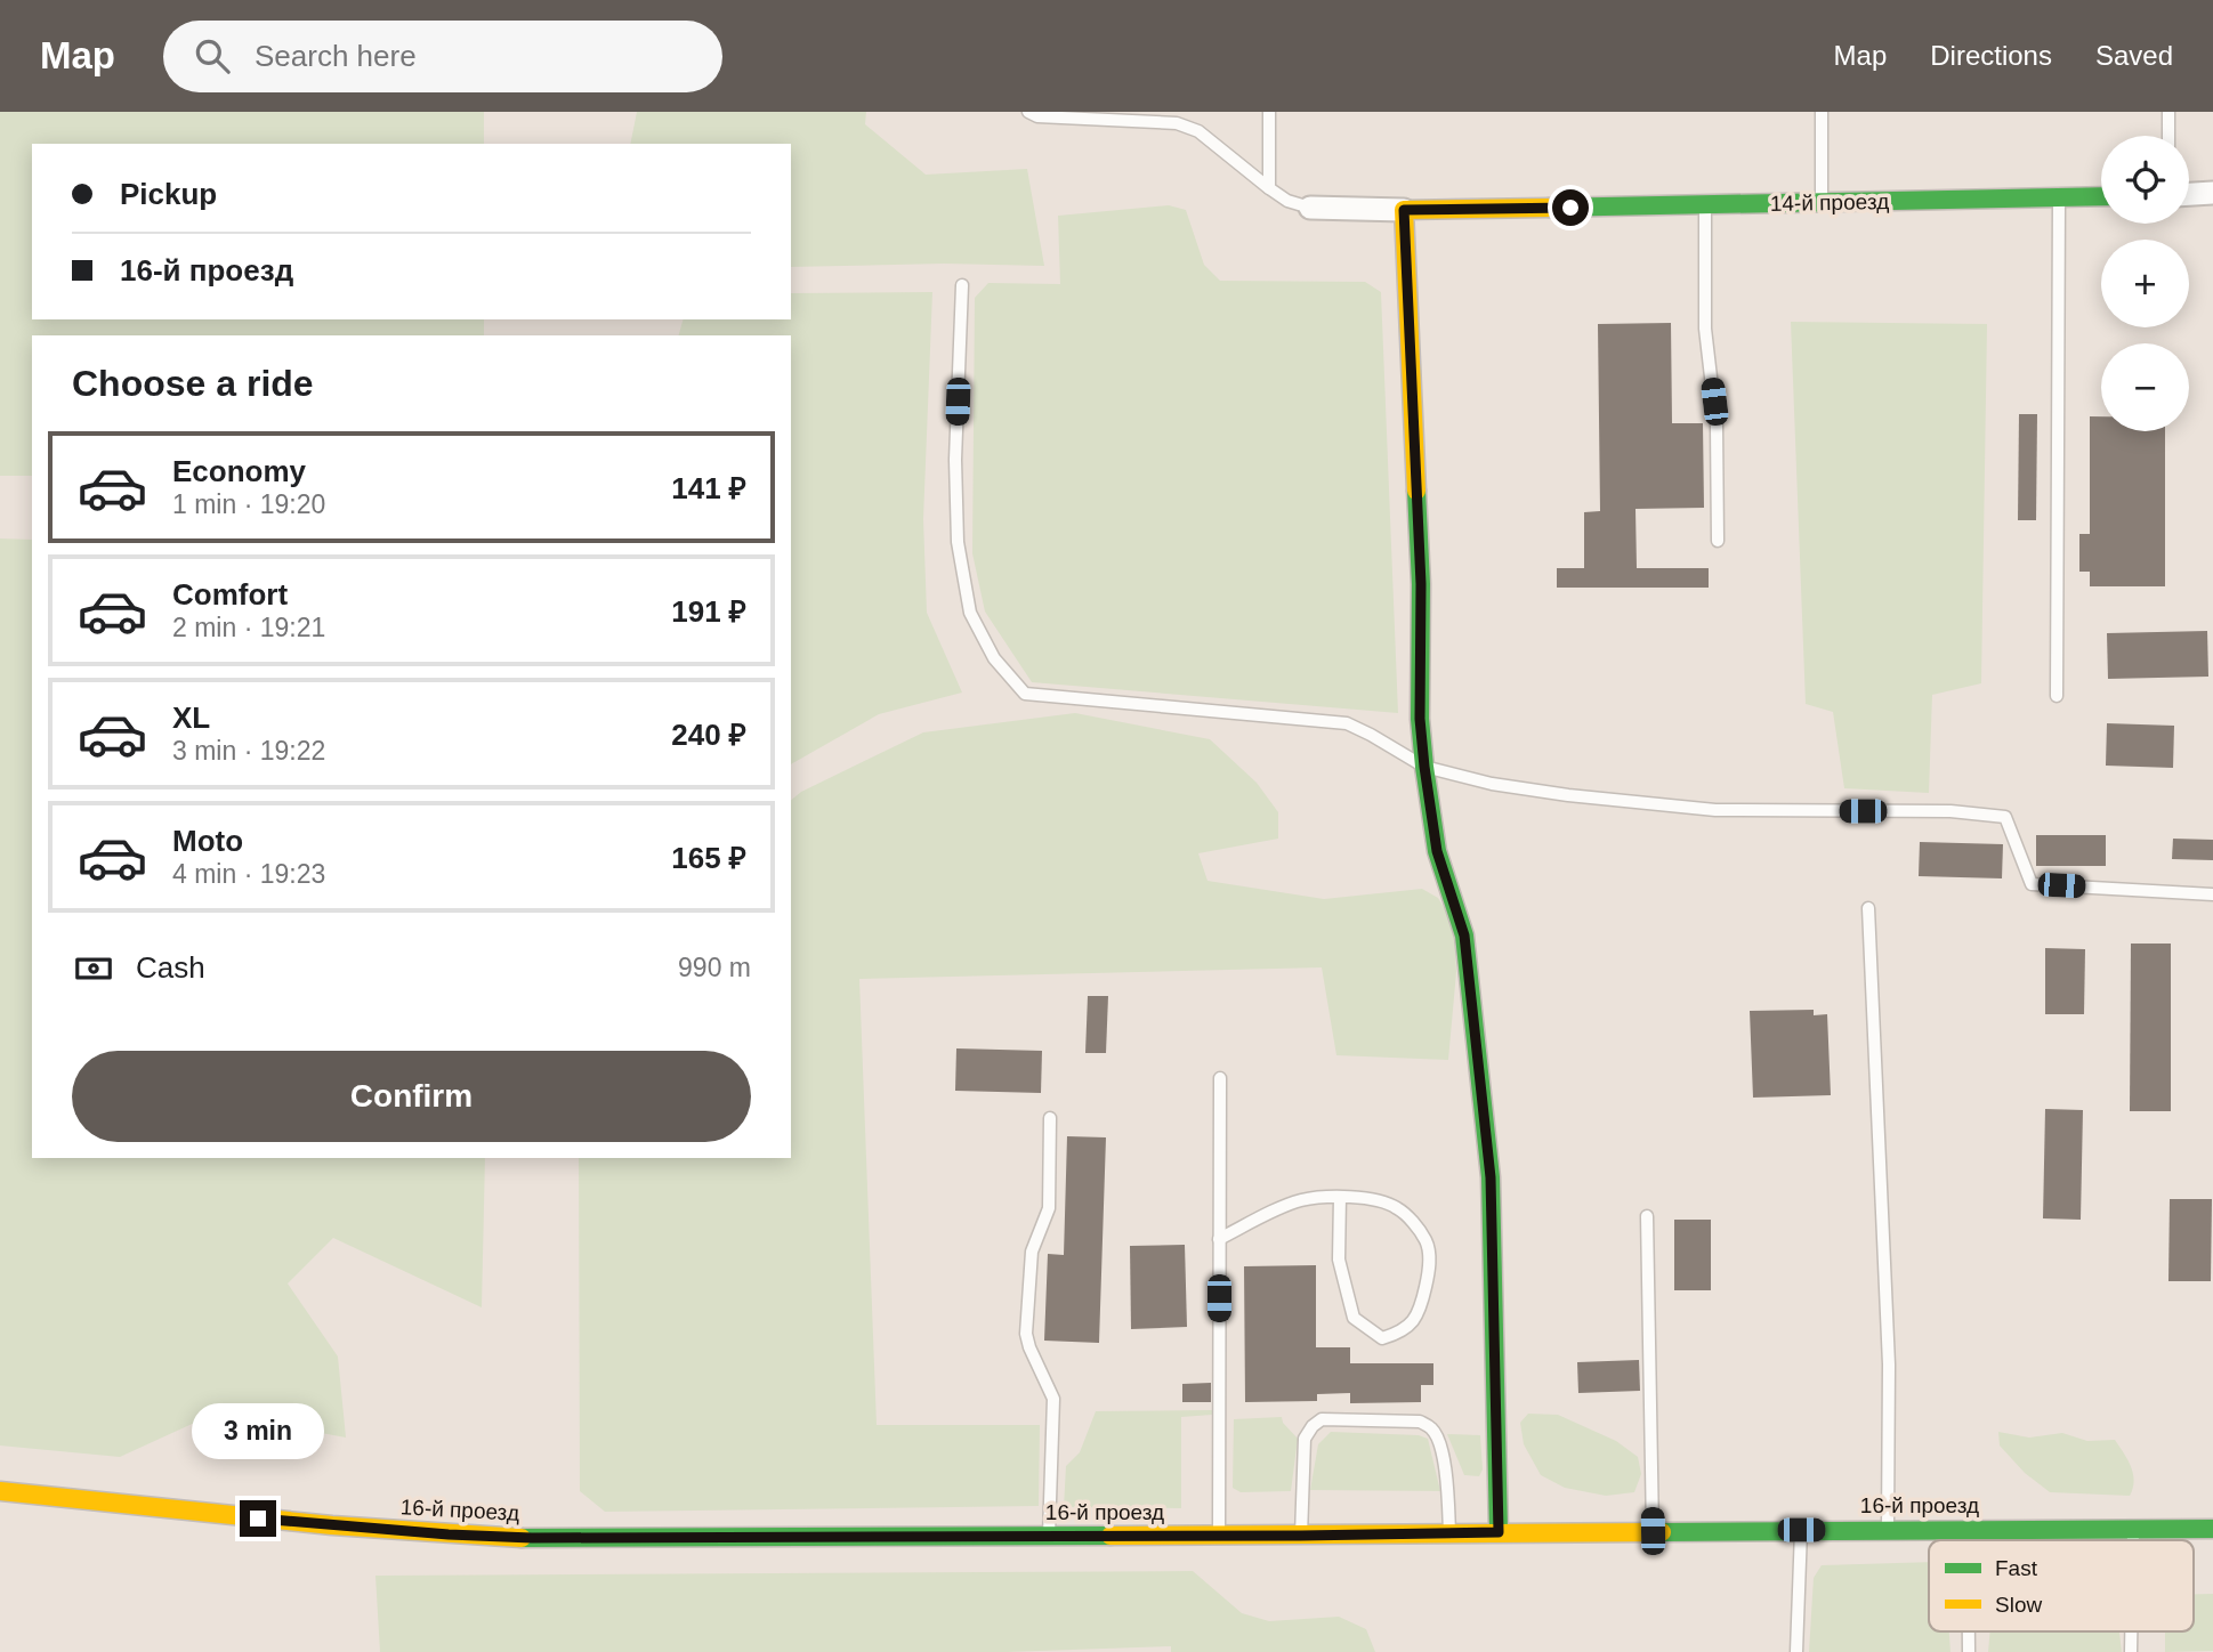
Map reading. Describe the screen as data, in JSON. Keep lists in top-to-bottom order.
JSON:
{
  "streets": {
    "street": ["14-й проезд", "16-й проезд"]
  },
  "legend": ["Fast", "Slow"],
  "page": {
    "header": "Map",
    "search": "Search here",
    "nav": ["Map", "Directions", "Saved"],
    "map_buttons": ["+", "−"],
    "banner": ["Pickup", "16-й проезд"],
    "heading": "Choose a ride",
    "list": [
      {
        "name": "Economy",
        "note": "1 min · 19:20",
        "value": "141 ₽"
      },
      {
        "name": "Comfort",
        "note": "2 min · 19:21",
        "value": "191 ₽"
      },
      {
        "name": "XL",
        "note": "3 min · 19:22",
        "value": "240 ₽"
      },
      {
        "name": "Moto",
        "note": "4 min · 19:23",
        "value": "165 ₽"
      }
    ],
    "pay": ["Cash", "990 m"],
    "buttons": "Confirm",
    "bubble": "3 min"
  }
}
